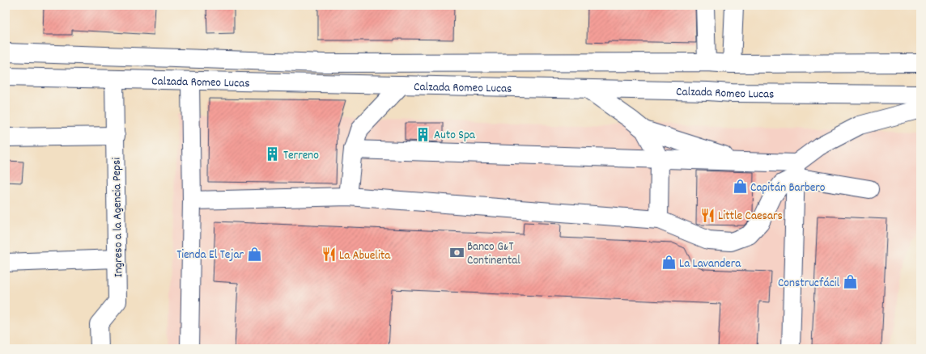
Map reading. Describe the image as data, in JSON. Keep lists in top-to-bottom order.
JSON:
{
  "streets": {
    "street": ["Calzada Romeo Lucas", "Ingreso a la Agencia Pepsi"]
  },
  "crossings": [
    ["Calzada Romeo Lucas", "Ingreso a la Agencia Pepsi"]
  ],
  "places": {
    "building": ["Auto Spa", "Terreno"],
    "shop": [
      "Capitán Barbero",
      "Tienda El Tejar",
      "La Lavandera",
      "Construcfácil"
    ],
    "restaurant": ["Little Caesars", "La Abuelita"],
    "bank": ["Banco G&T Continental"]
  }
}
